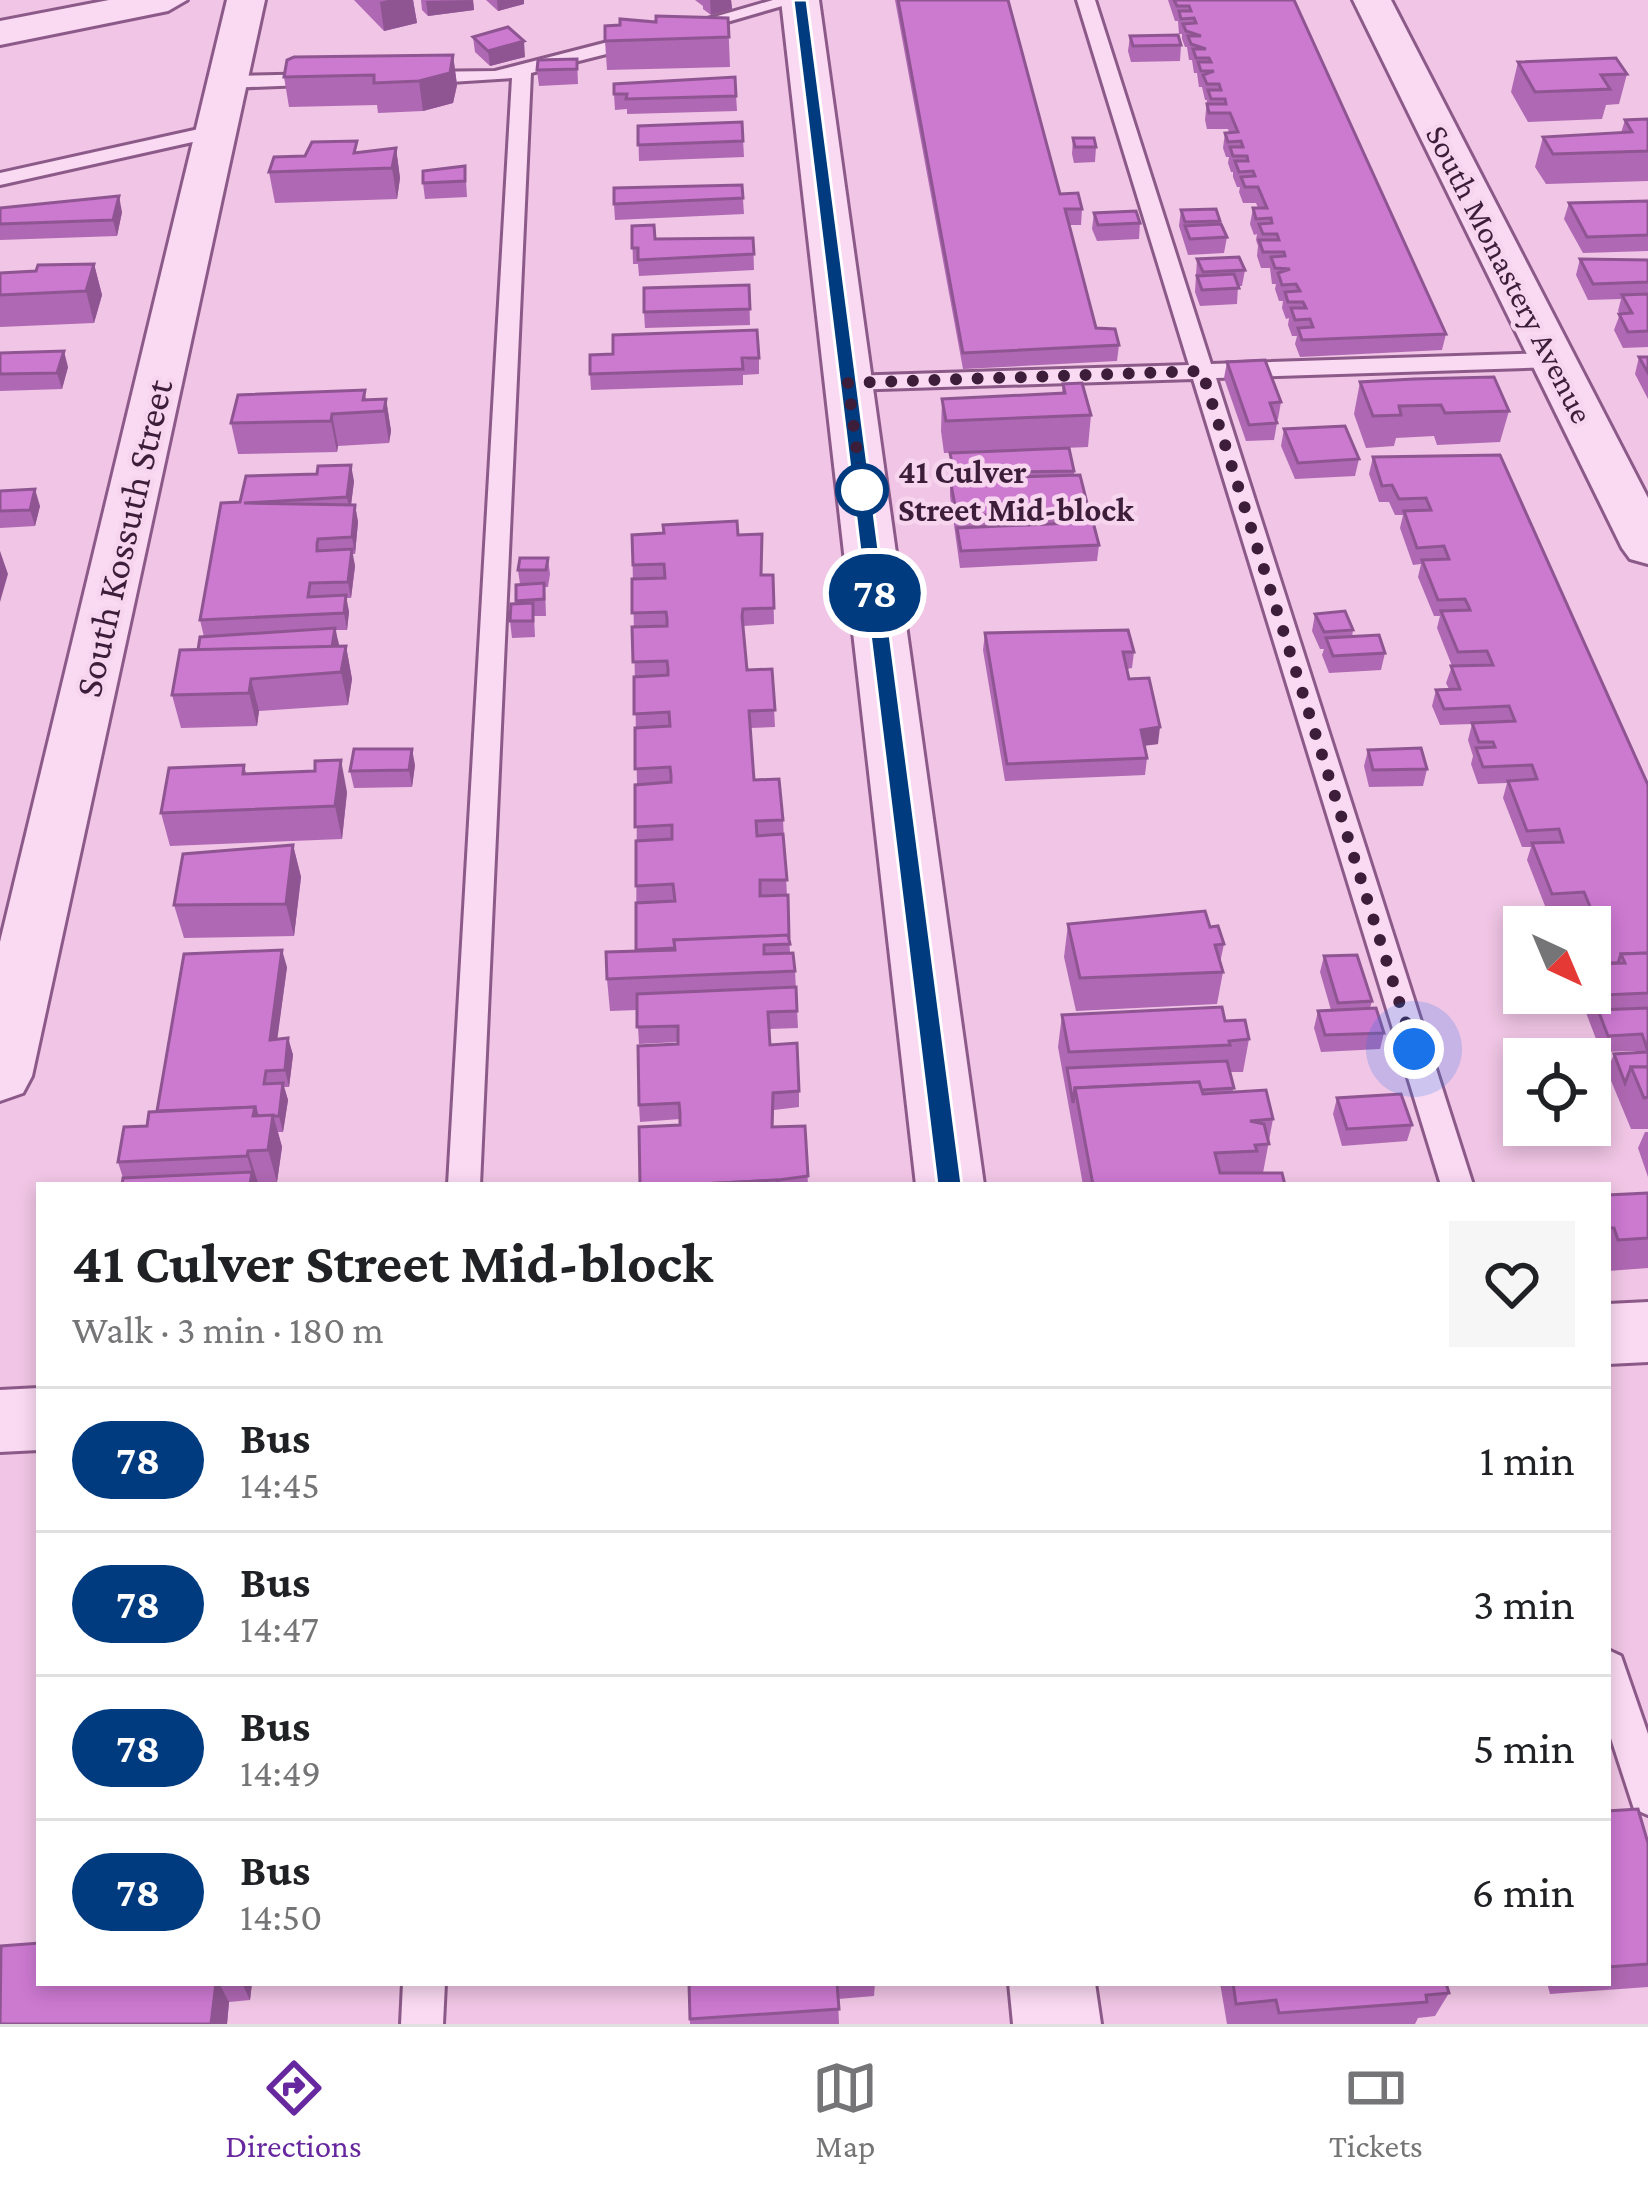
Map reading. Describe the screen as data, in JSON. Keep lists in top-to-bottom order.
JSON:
{
  "streets": {
    "street": ["South Monastery Avenue", "South Kossuth Street"]
  },
  "places": ["41 Culver Street Mid-block"],
  "lines": ["bus line 78"],
  "north": "bottom right",
  "page": {
    "on_map": "78",
    "heading": ["41 Culver Street Mid-block", "Walk · 3 min · 180 m"],
    "list": [
      {
        "mark": "78",
        "name": "Bus",
        "note": "14:45",
        "value": "1 min"
      },
      {
        "mark": "78",
        "name": "Bus",
        "note": "14:47",
        "value": "3 min"
      },
      {
        "mark": "78",
        "name": "Bus",
        "note": "14:49",
        "value": "5 min"
      },
      {
        "mark": "78",
        "name": "Bus",
        "note": "14:50",
        "value": "6 min"
      }
    ],
    "tabs": ["Directions", "Map", "Tickets"]
  }
}
